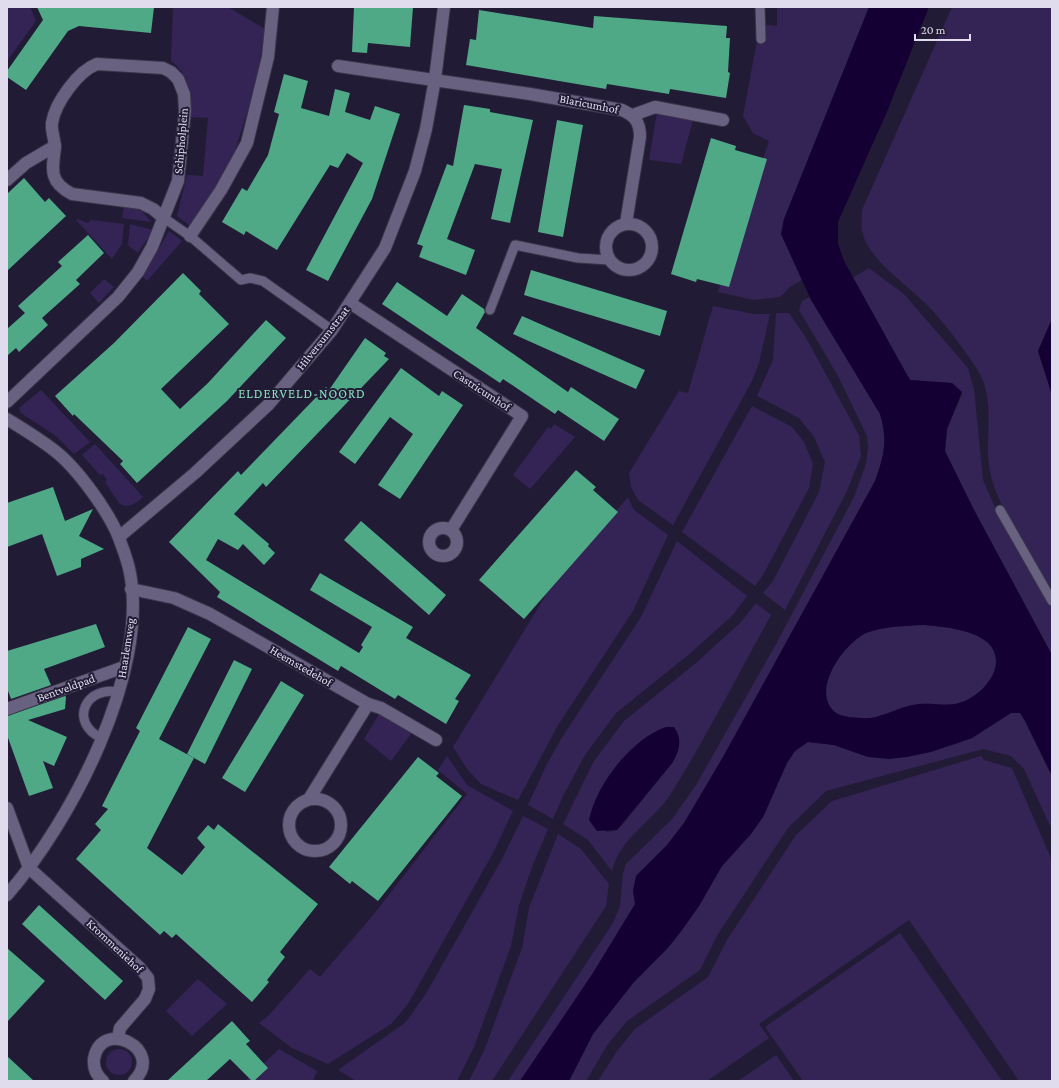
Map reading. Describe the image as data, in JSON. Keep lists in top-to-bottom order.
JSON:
{
  "streets": {
    "street": [
      "Blaricumhof",
      "Schipholplein",
      "Hilversumstraat",
      "Castricumhof",
      "Haarlemweg",
      "Heemstedehof",
      "Bentveldpad",
      "Krommeniehof"
    ]
  },
  "crossings": [
    ["Blaricumhof", "Hilversumstraat"],
    ["Hilversumstraat", "Castricumhof"],
    ["Hilversumstraat", "Haarlemweg"],
    ["Haarlemweg", "Heemstedehof"],
    ["Haarlemweg", "Bentveldpad"],
    ["Haarlemweg", "Krommeniehof"]
  ],
  "districts": ["ELDERVELD-NOORD"],
  "scale_bar": "20 m"
}
